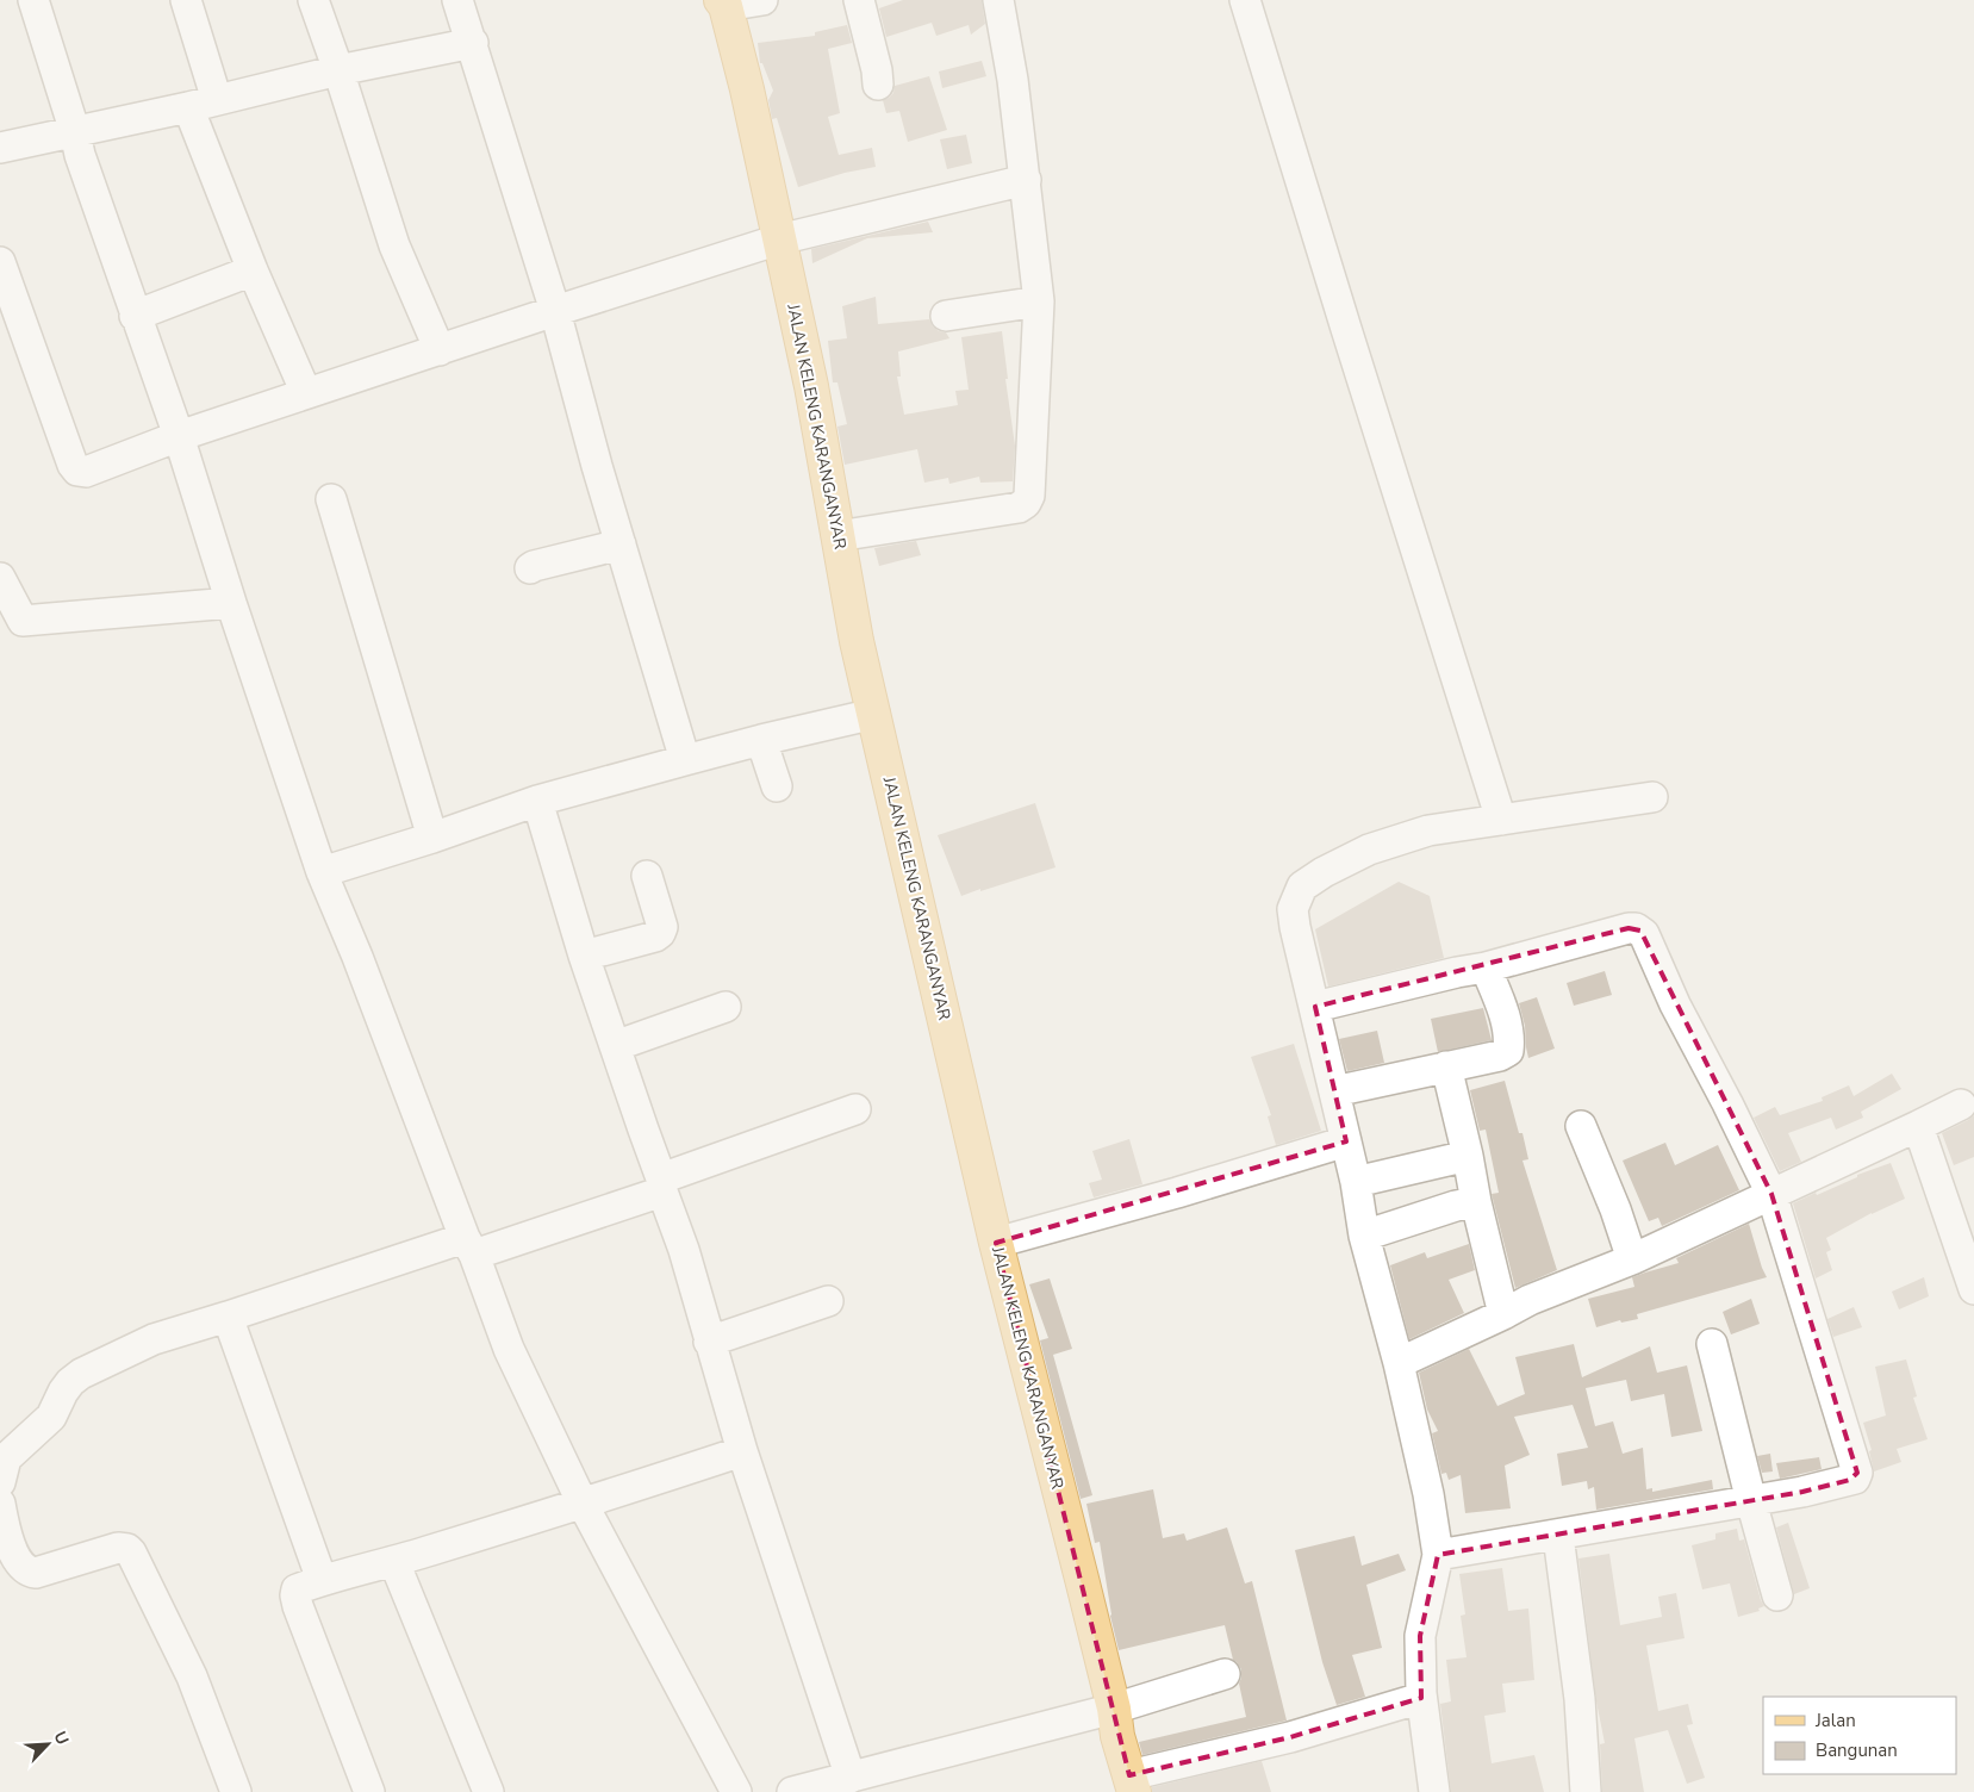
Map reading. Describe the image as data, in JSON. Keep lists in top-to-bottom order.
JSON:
{
  "streets": {
    "main road": ["JALAN KELENG KARANGANYAR"]
  },
  "legend": ["Jalan", "Bangunan"],
  "north": "top right"
}
